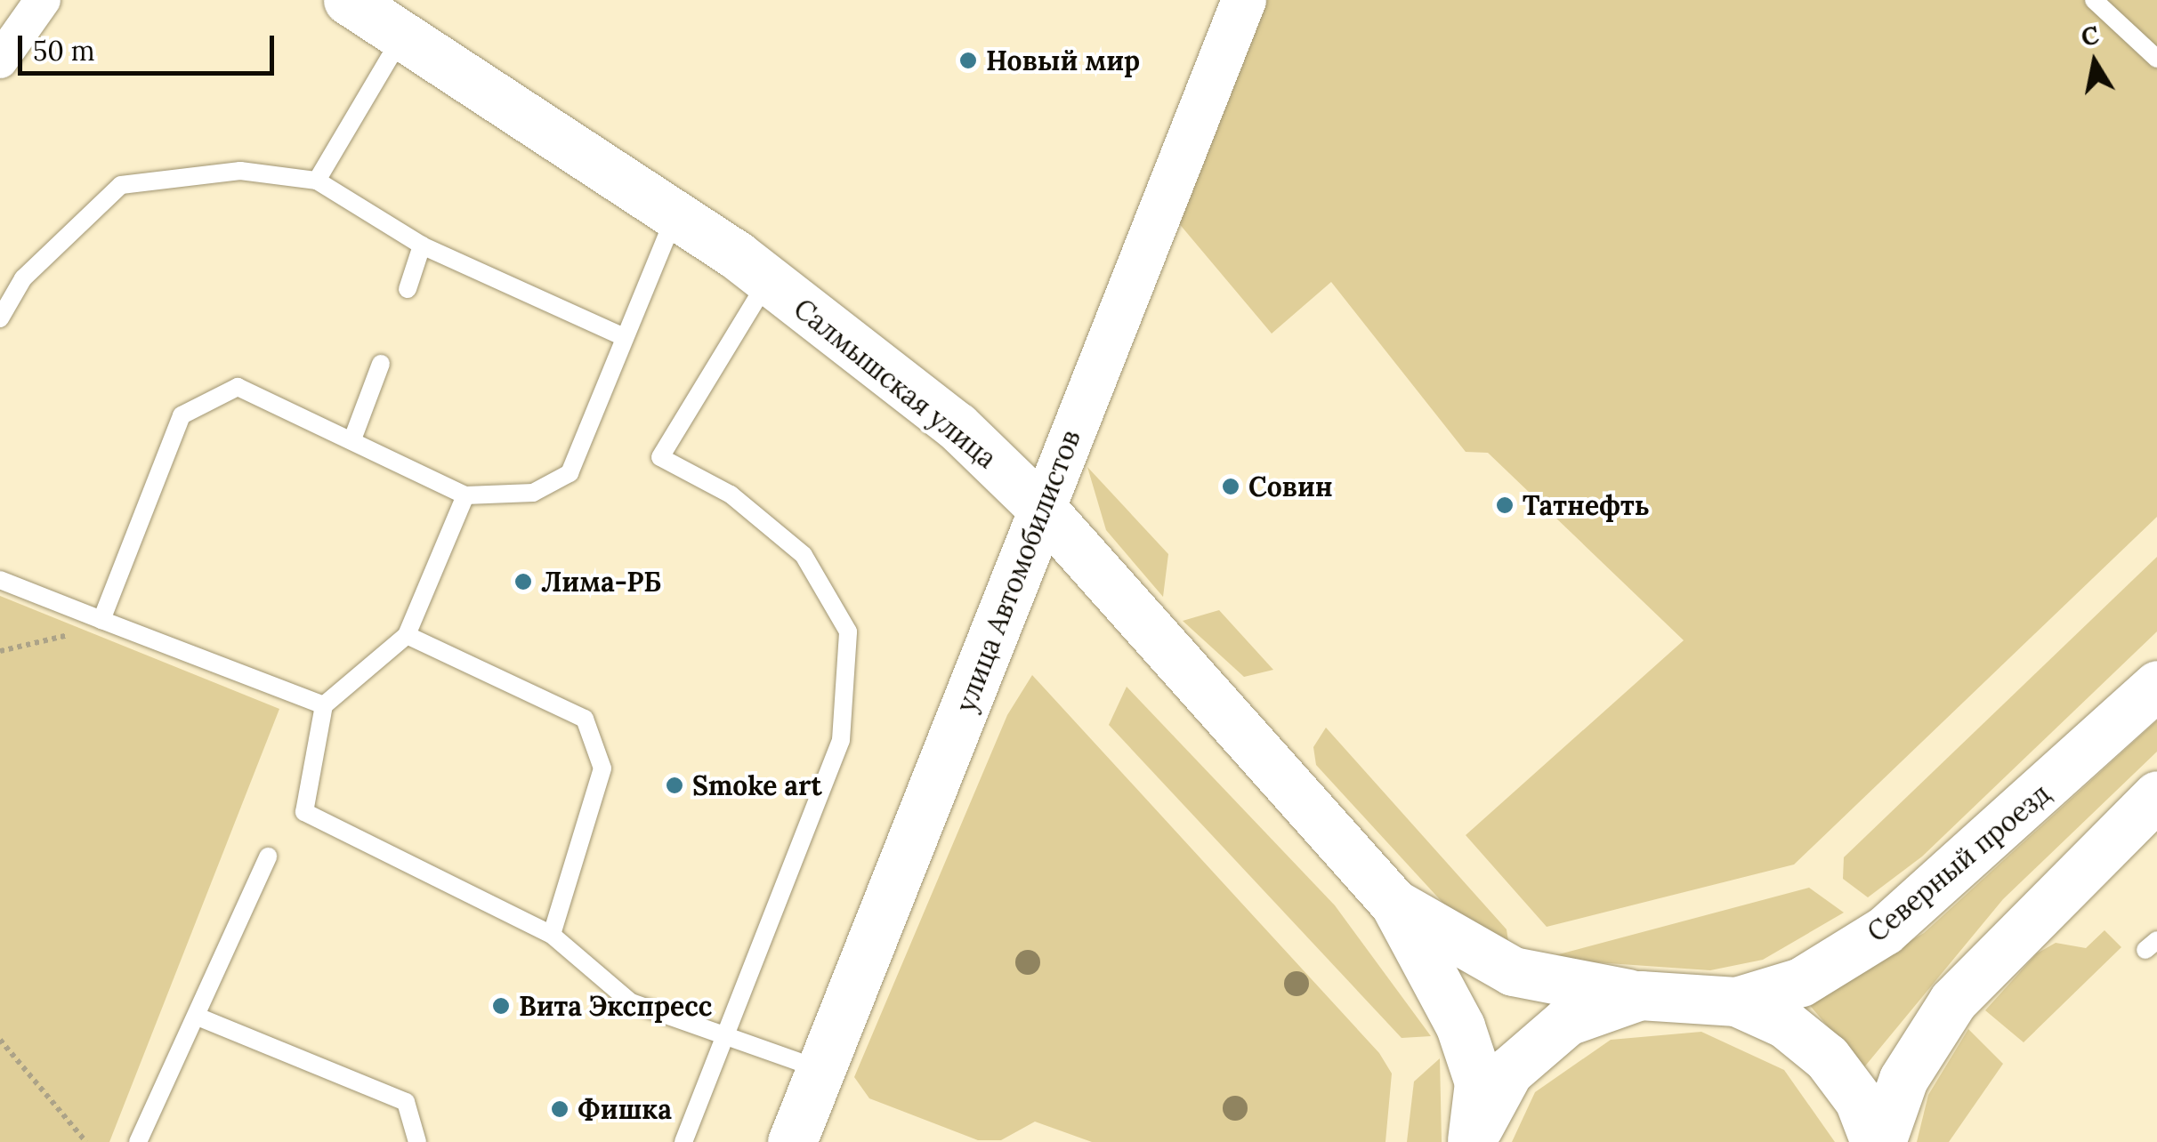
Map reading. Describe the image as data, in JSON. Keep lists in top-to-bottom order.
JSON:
{
  "streets": {
    "main road": ["Салмышская улица", "улица Автомобилистов", "Северный проезд"]
  },
  "crossings": [
    ["Салмышская улица", "улица Автомобилистов"]
  ],
  "places": [
    "Новый мир",
    "Совин",
    "Татнефть",
    "Лима-РБ",
    "Smoke art",
    "Вита Экспресс",
    "Фишка"
  ],
  "scale_bar": "50 m",
  "north": "top"
}
